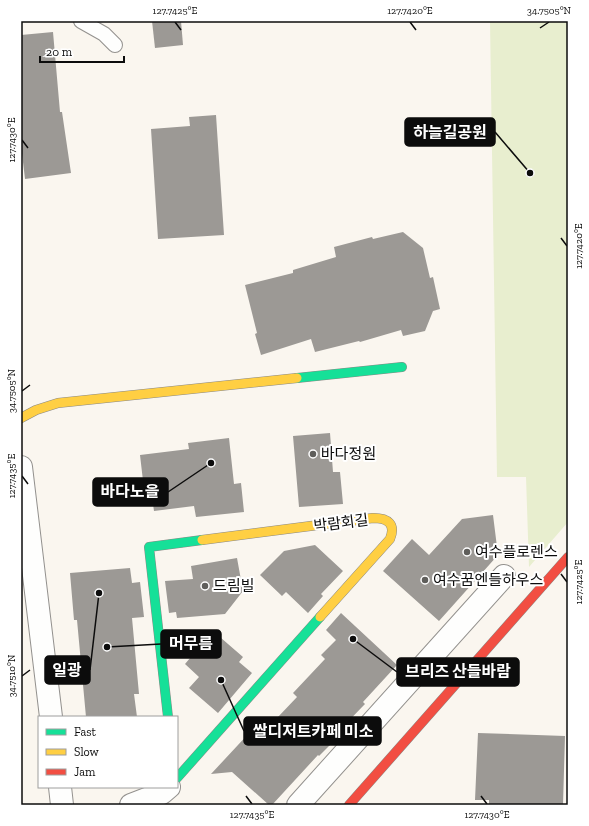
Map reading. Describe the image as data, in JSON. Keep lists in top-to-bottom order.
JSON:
{
  "streets": {
    "street": ["박람회길"]
  },
  "places": [
    "하늘길공원",
    "바다정원",
    "바다노을",
    "여수플로렌스",
    "여수꿈엔들하우스",
    "드림빌",
    "일광",
    "브리즈 산들바람",
    "머무름",
    "쌀디저트카페 미소"
  ],
  "legend": ["Fast", "Slow", "Jam"],
  "scale_bar": "20 m",
  "coordinates": [
    "127.7425°E",
    "127.7420°E",
    "34.7505°N",
    "127.7430°E",
    "127.7435°E",
    "34.7510°N"
  ]
}
